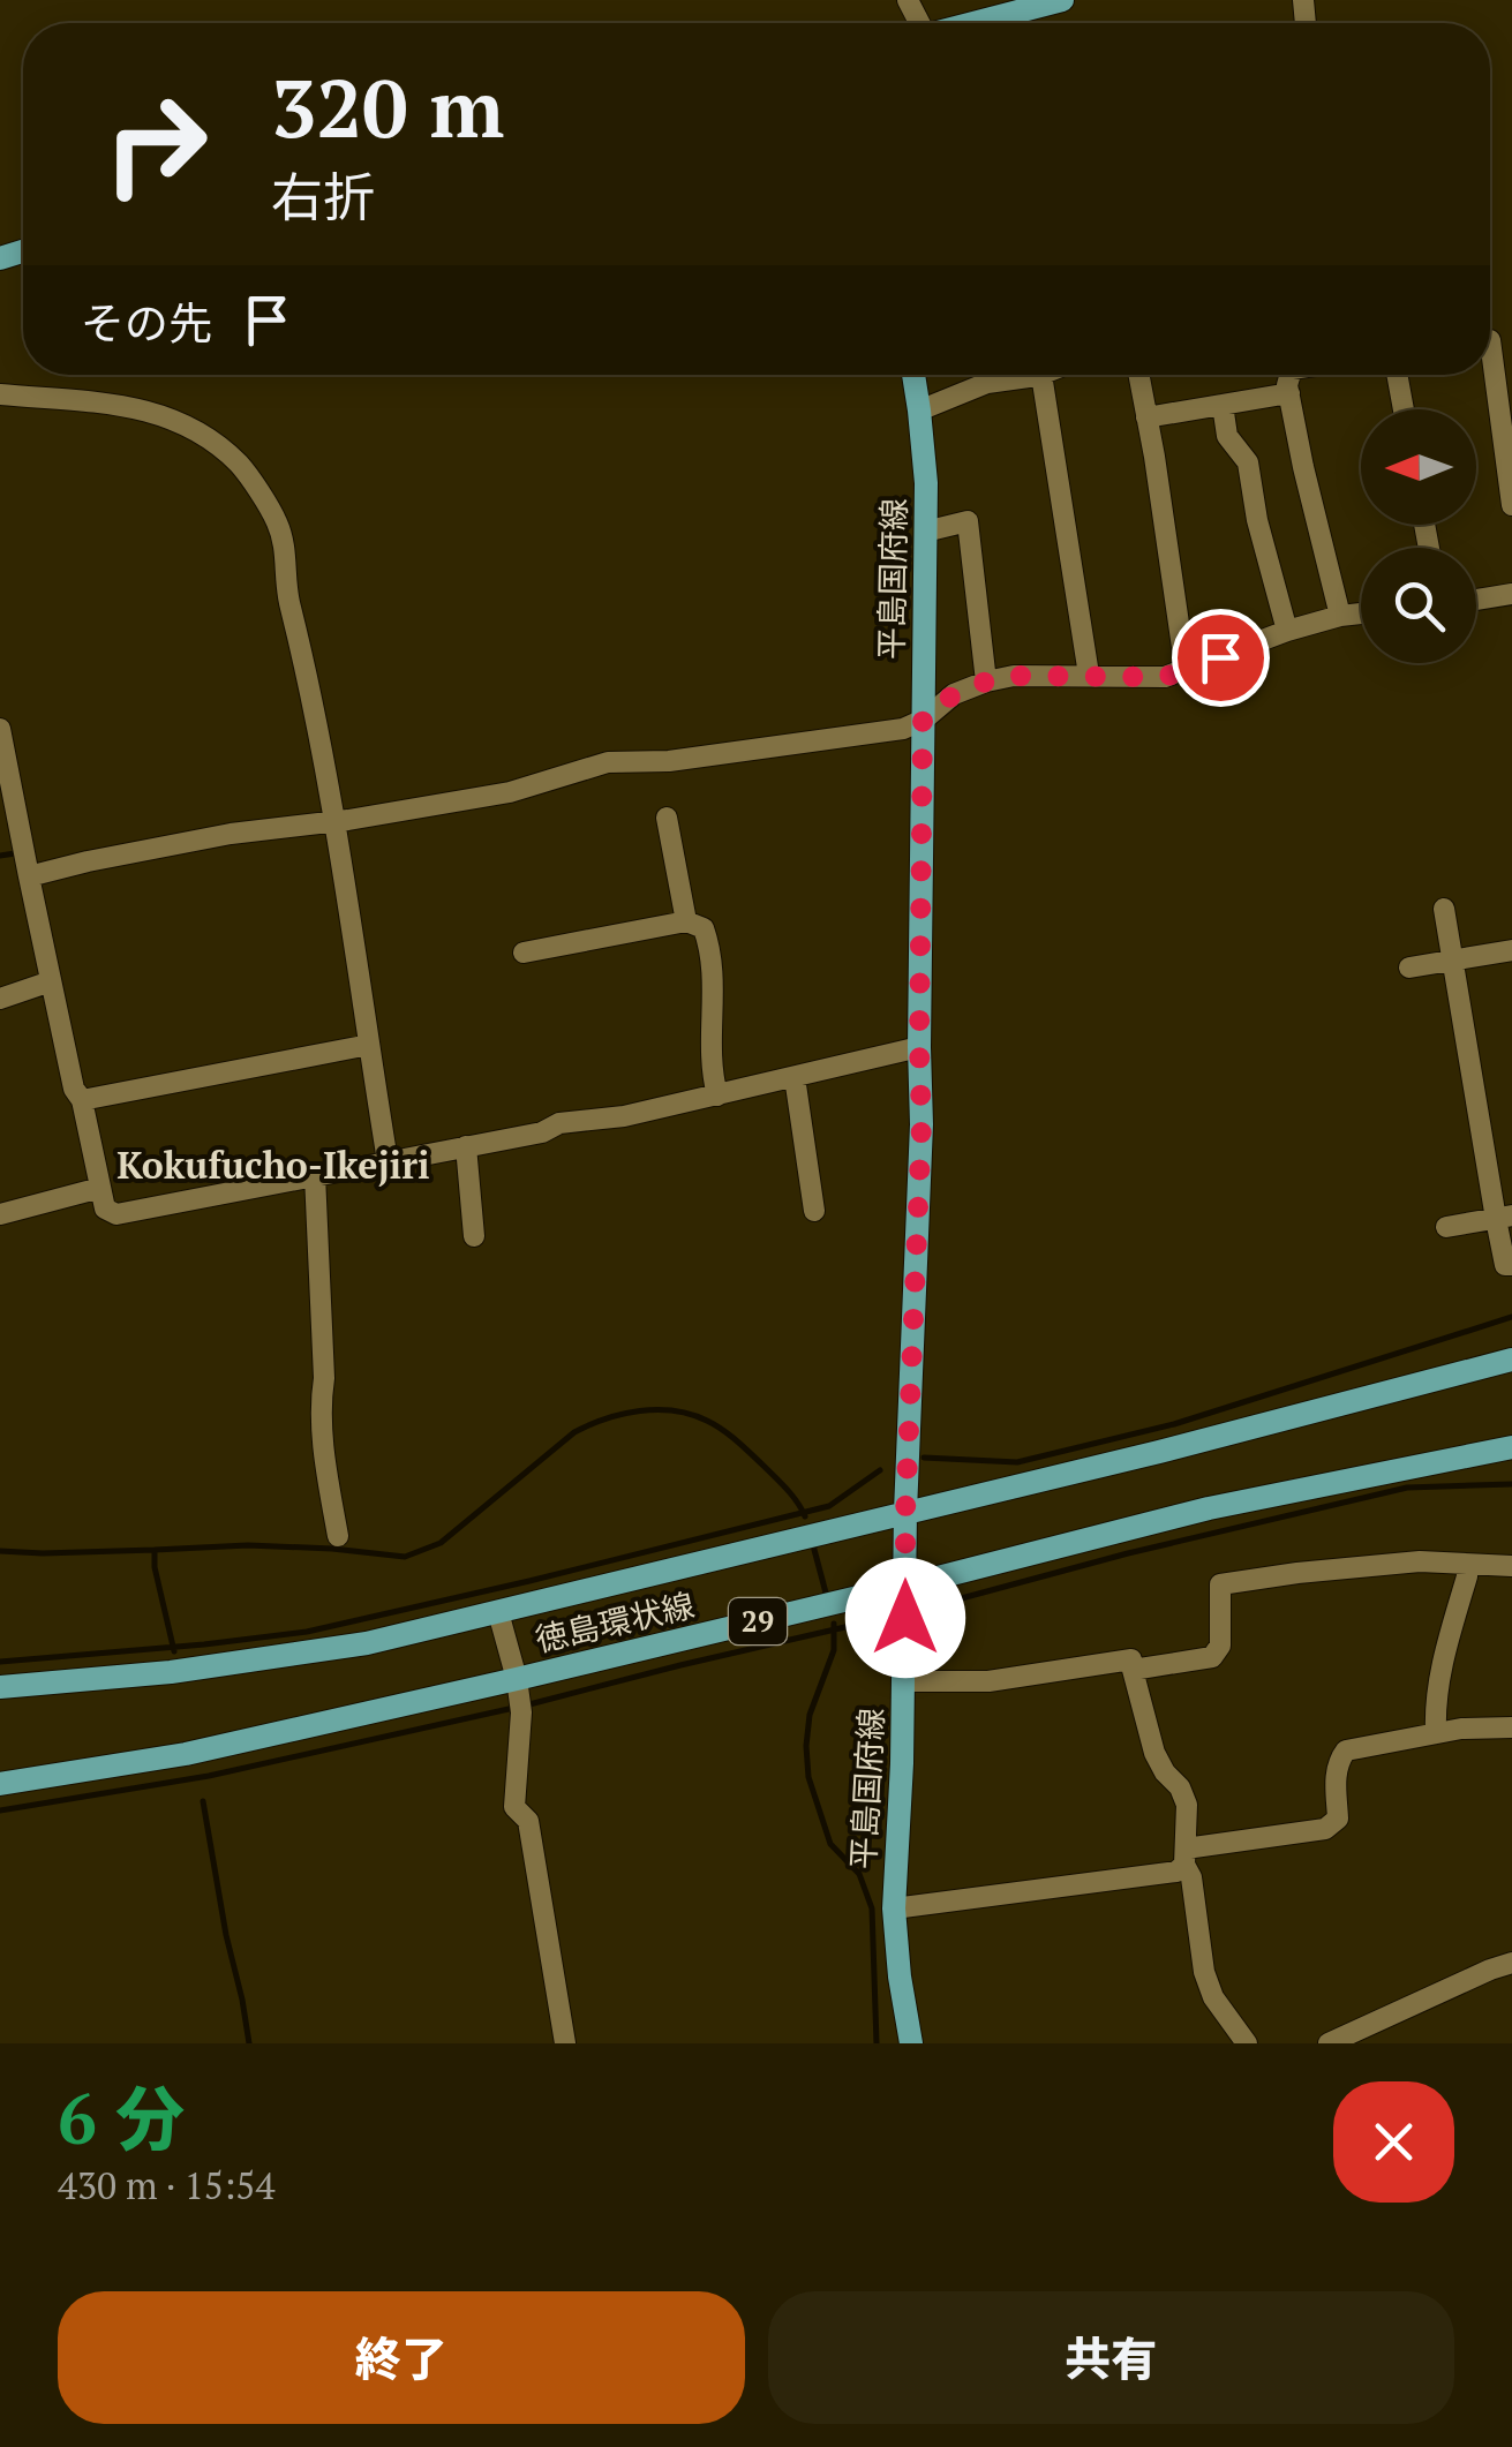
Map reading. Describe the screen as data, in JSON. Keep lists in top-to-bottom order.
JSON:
{
  "streets": {
    "main road": ["平島国府線", "29", "徳島環状線"]
  },
  "crossings": [
    ["平島国府線", "徳島環状線"]
  ],
  "districts": ["Kokufucho-Ikejiri"],
  "north": "left",
  "page": {
    "turn": ["320 m", "右折"],
    "then": "その先",
    "heading": ["6 分", "430 m · 15:54"],
    "buttons": ["終了", "共有"]
  }
}
